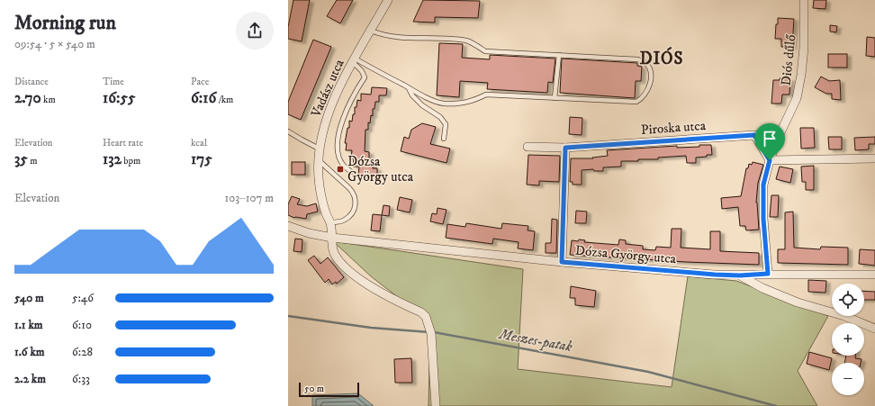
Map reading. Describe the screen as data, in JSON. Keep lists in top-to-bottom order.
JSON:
{
  "streets": {
    "street": [
      "Diós dűlő",
      "Vadász utca",
      "Piroska utca",
      "Dózsa György utca"
    ]
  },
  "crossings": [
    ["Diós dűlő", "Piroska utca"],
    ["Vadász utca", "Dózsa György utca"]
  ],
  "districts": ["DIÓS"],
  "water": ["Meszes-patak"],
  "places": {
    "transit": ["Dózsa György utca"]
  },
  "scale_bar": "50 m",
  "page": {
    "heading": ["Morning run", "09:54 · 5 × 540 m"],
    "stats": [
      ["Distance", "2.70 km"],
      ["Time", "16:55"],
      ["Pace", "6:16 /km"],
      ["Elevation", "35 m"],
      ["Heart rate", "132 bpm"],
      ["kcal", "175"]
    ],
    "chart": ["Elevation", "103–107 m"],
    "map_buttons": ["+", "−"],
    "list": [
      {
        "name": "540 m",
        "note": "5:46"
      },
      {
        "name": "1.1 km",
        "note": "6:10"
      },
      {
        "name": "1.6 km",
        "note": "6:28"
      },
      {
        "name": "2.2 km",
        "note": "6:33"
      }
    ],
    "scale": "50 m"
  }
}
